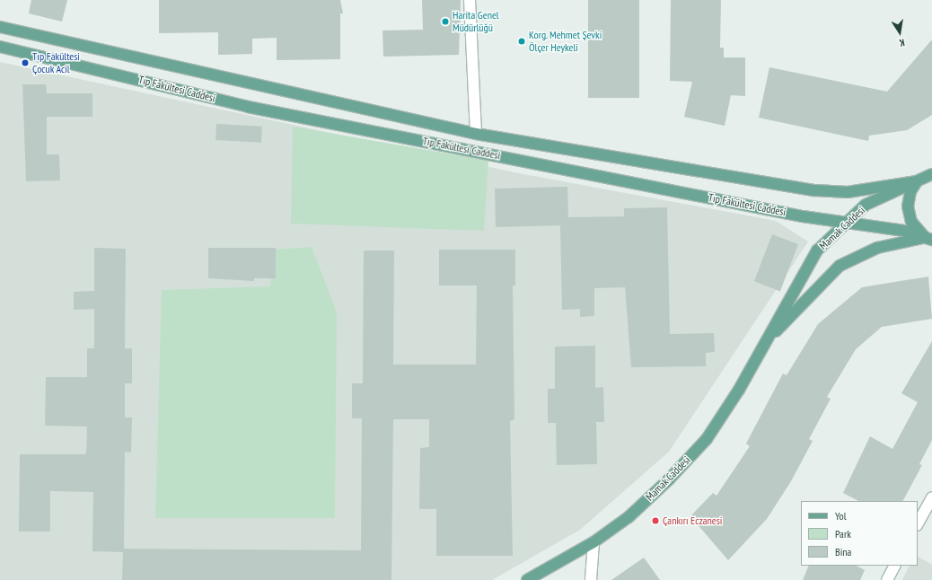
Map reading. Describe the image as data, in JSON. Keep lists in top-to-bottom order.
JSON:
{
  "streets": {
    "main road": ["Tıp Fakültesi Caddesi", "Mamak Caddesi"]
  },
  "crossings": [
    ["Tıp Fakültesi Caddesi", "Mamak Caddesi"]
  ],
  "places": [
    "Harita Genel Müdürlüğü",
    "Korg. Mehmet Şevki Ölçer Heykeli",
    "Tıp Fakültesi Çocuk Acil",
    "Çankırı Eczanesi"
  ],
  "legend": ["Yol", "Park", "Bina"],
  "north": "bottom"
}
